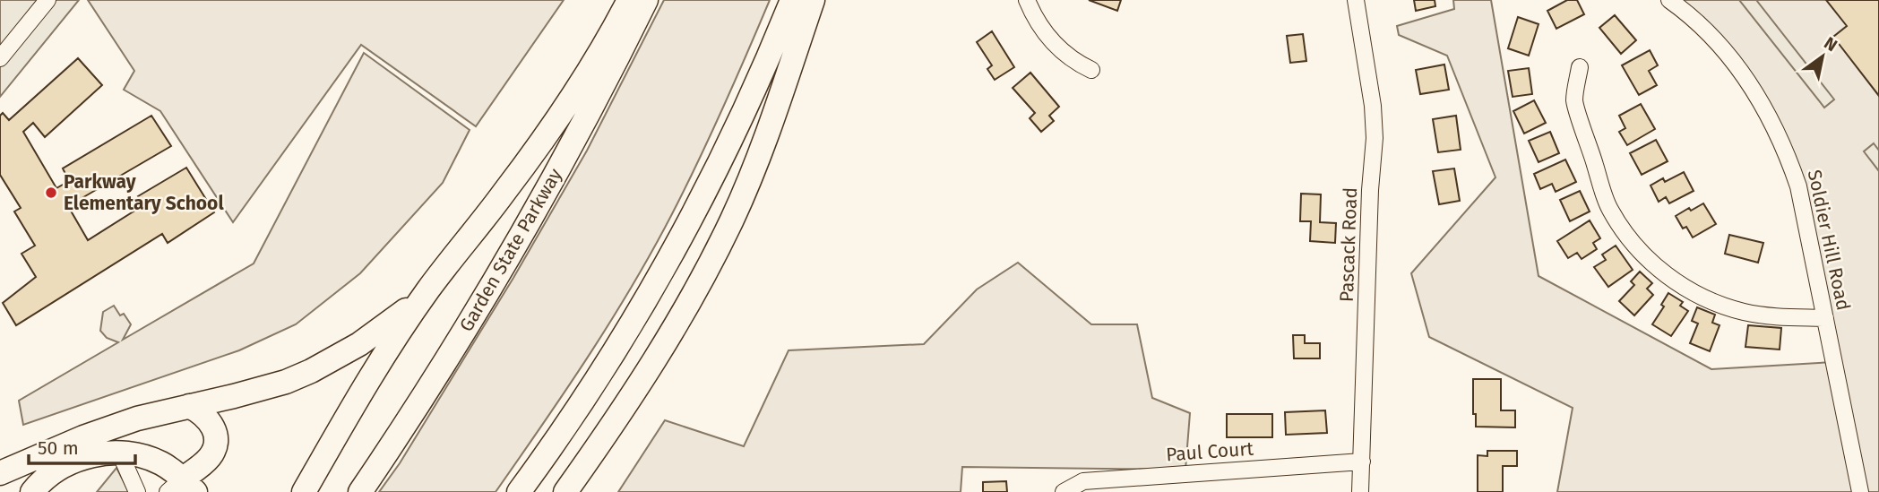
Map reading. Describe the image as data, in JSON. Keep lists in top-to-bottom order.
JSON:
{
  "streets": {
    "highway": ["Garden State Parkway"],
    "street": ["Soldier Hill Road", "Pascack Road", "Paul Court"]
  },
  "crossings": [
    ["Pascack Road", "Paul Court"]
  ],
  "places": ["Parkway Elementary School"],
  "scale_bar": "50 m",
  "north": "top right"
}
